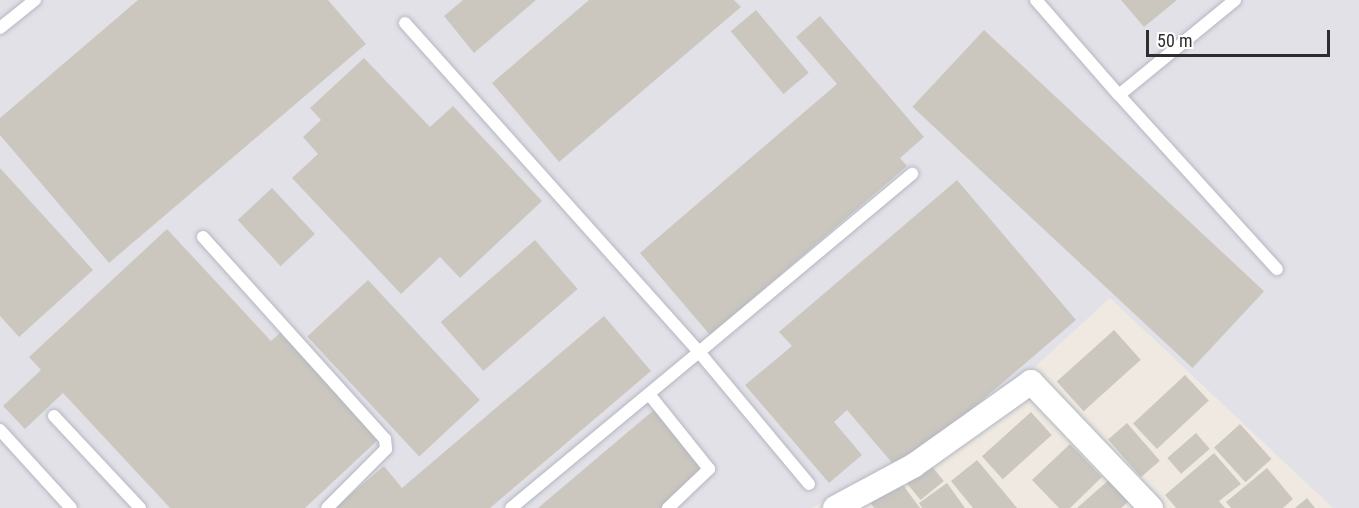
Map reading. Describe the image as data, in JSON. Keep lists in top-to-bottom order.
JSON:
{
  "scale_bar": "50 m"
}
